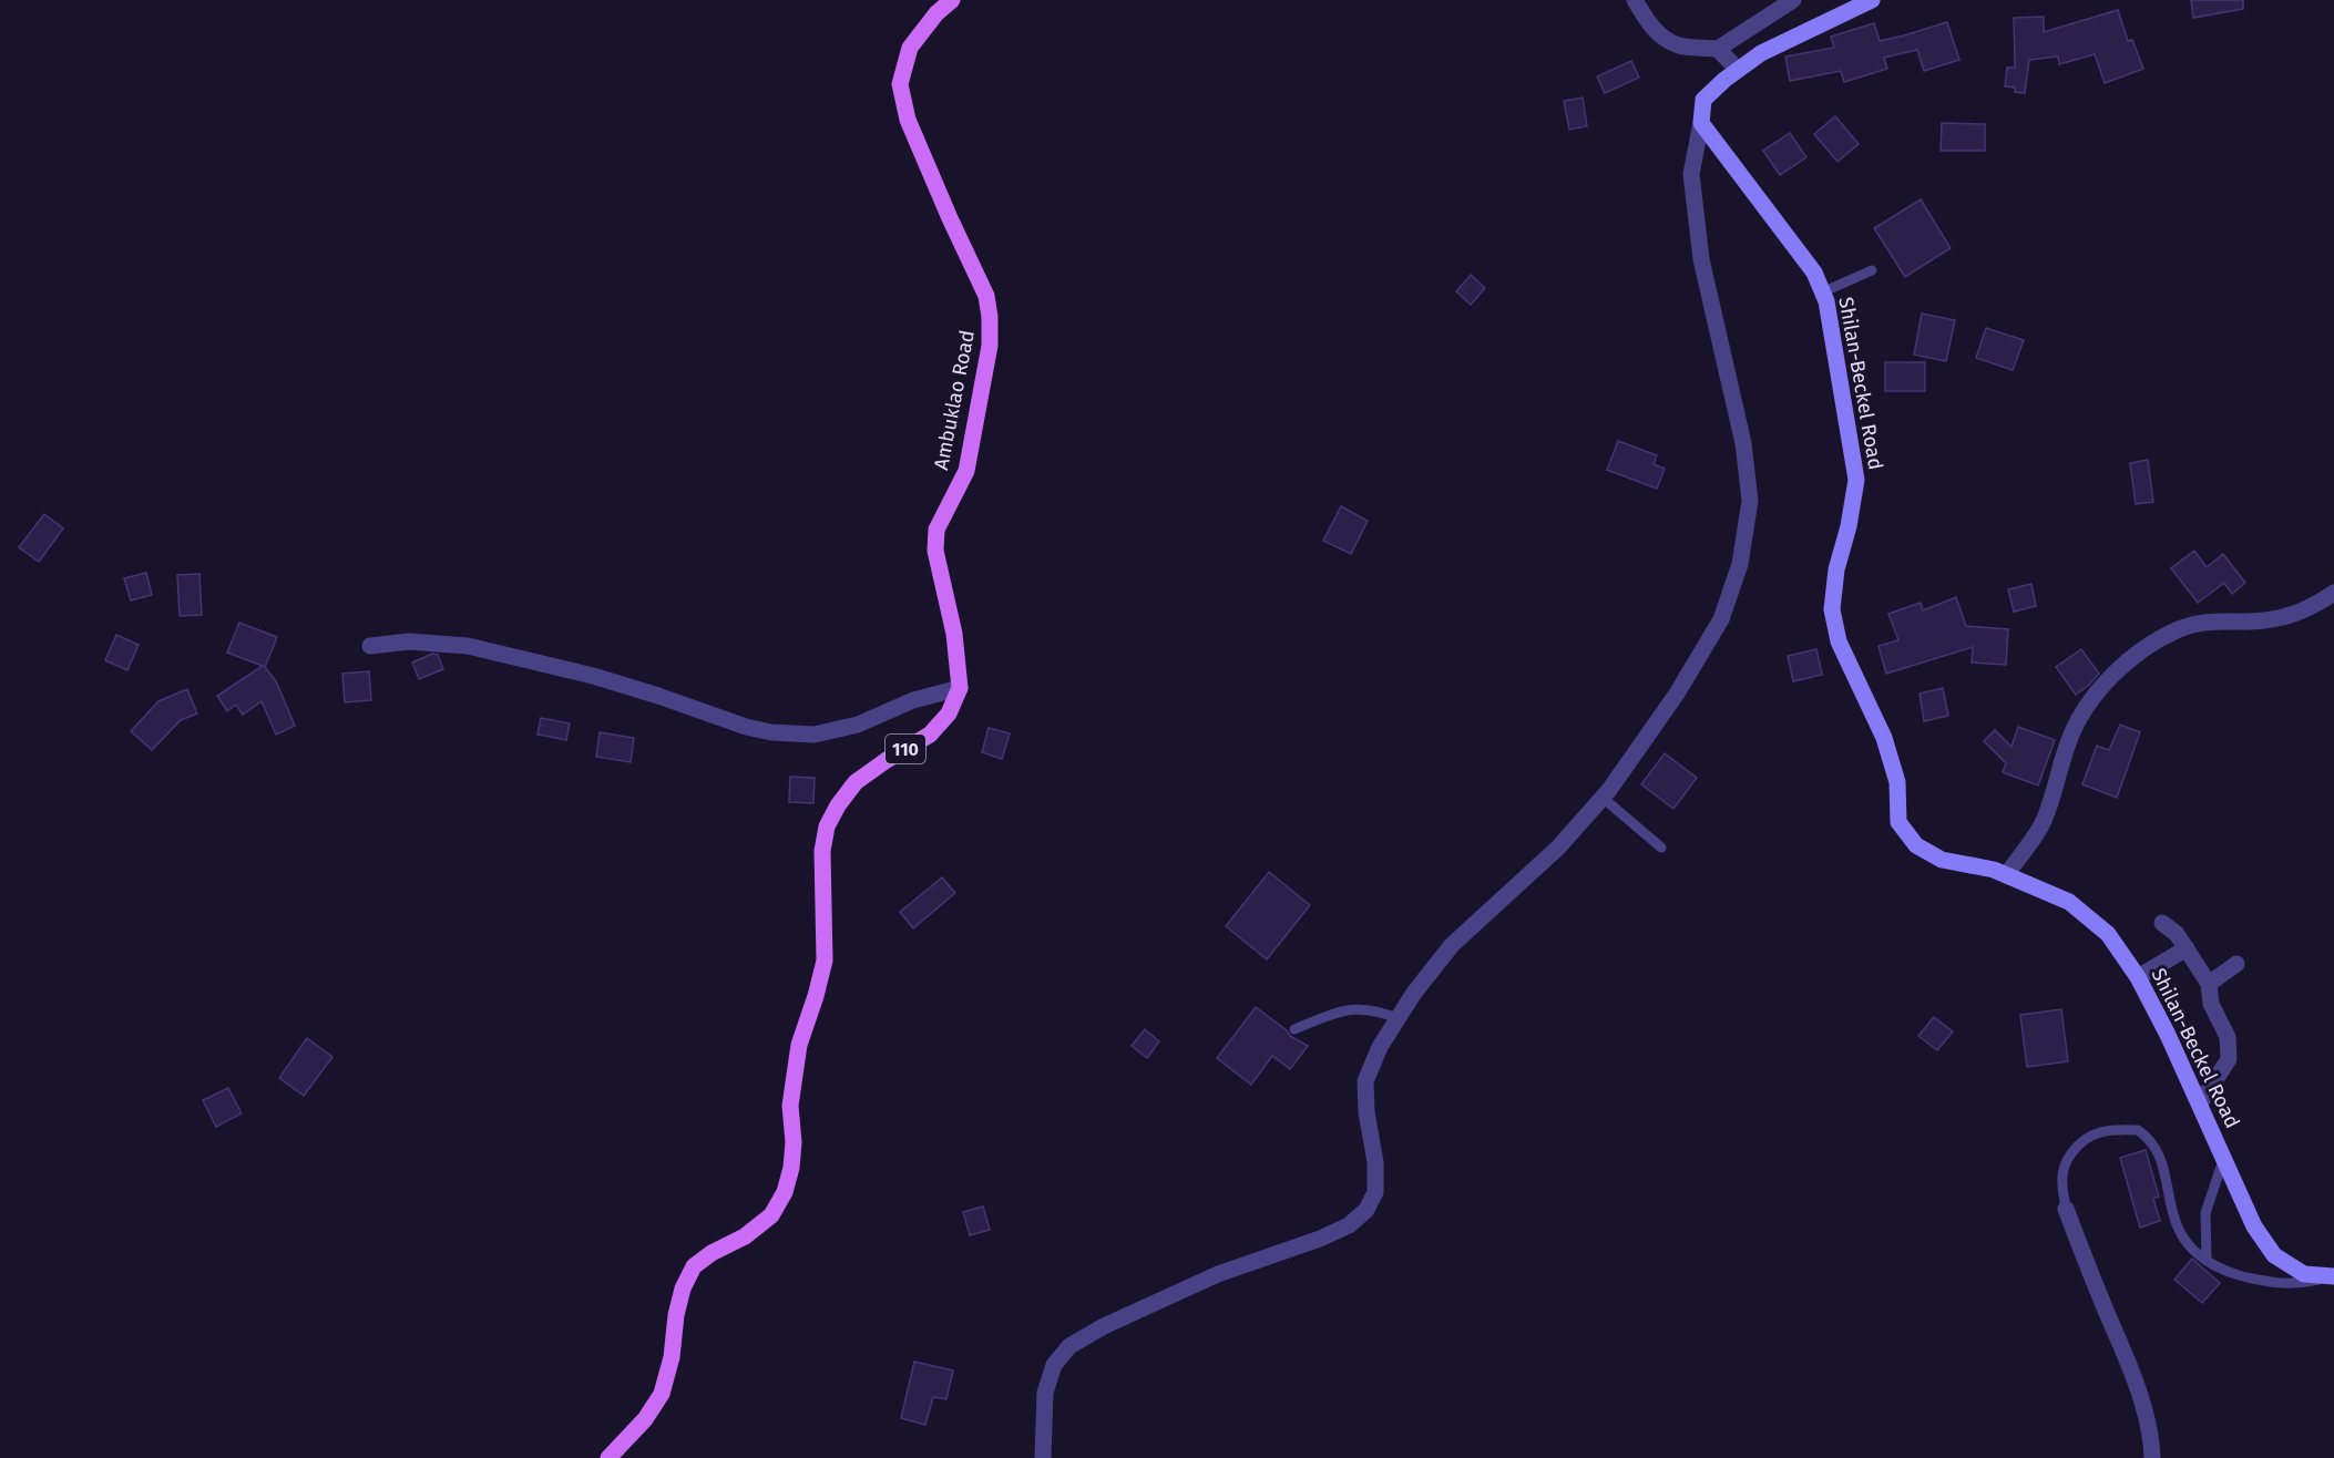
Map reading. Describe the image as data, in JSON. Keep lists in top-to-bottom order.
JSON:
{
  "streets": {
    "main road": ["Shilan-Beckel Road", "Ambuklao Road", "110"]
  },
  "crossings": [
    ["Ambuklao Road", "110"]
  ]
}
